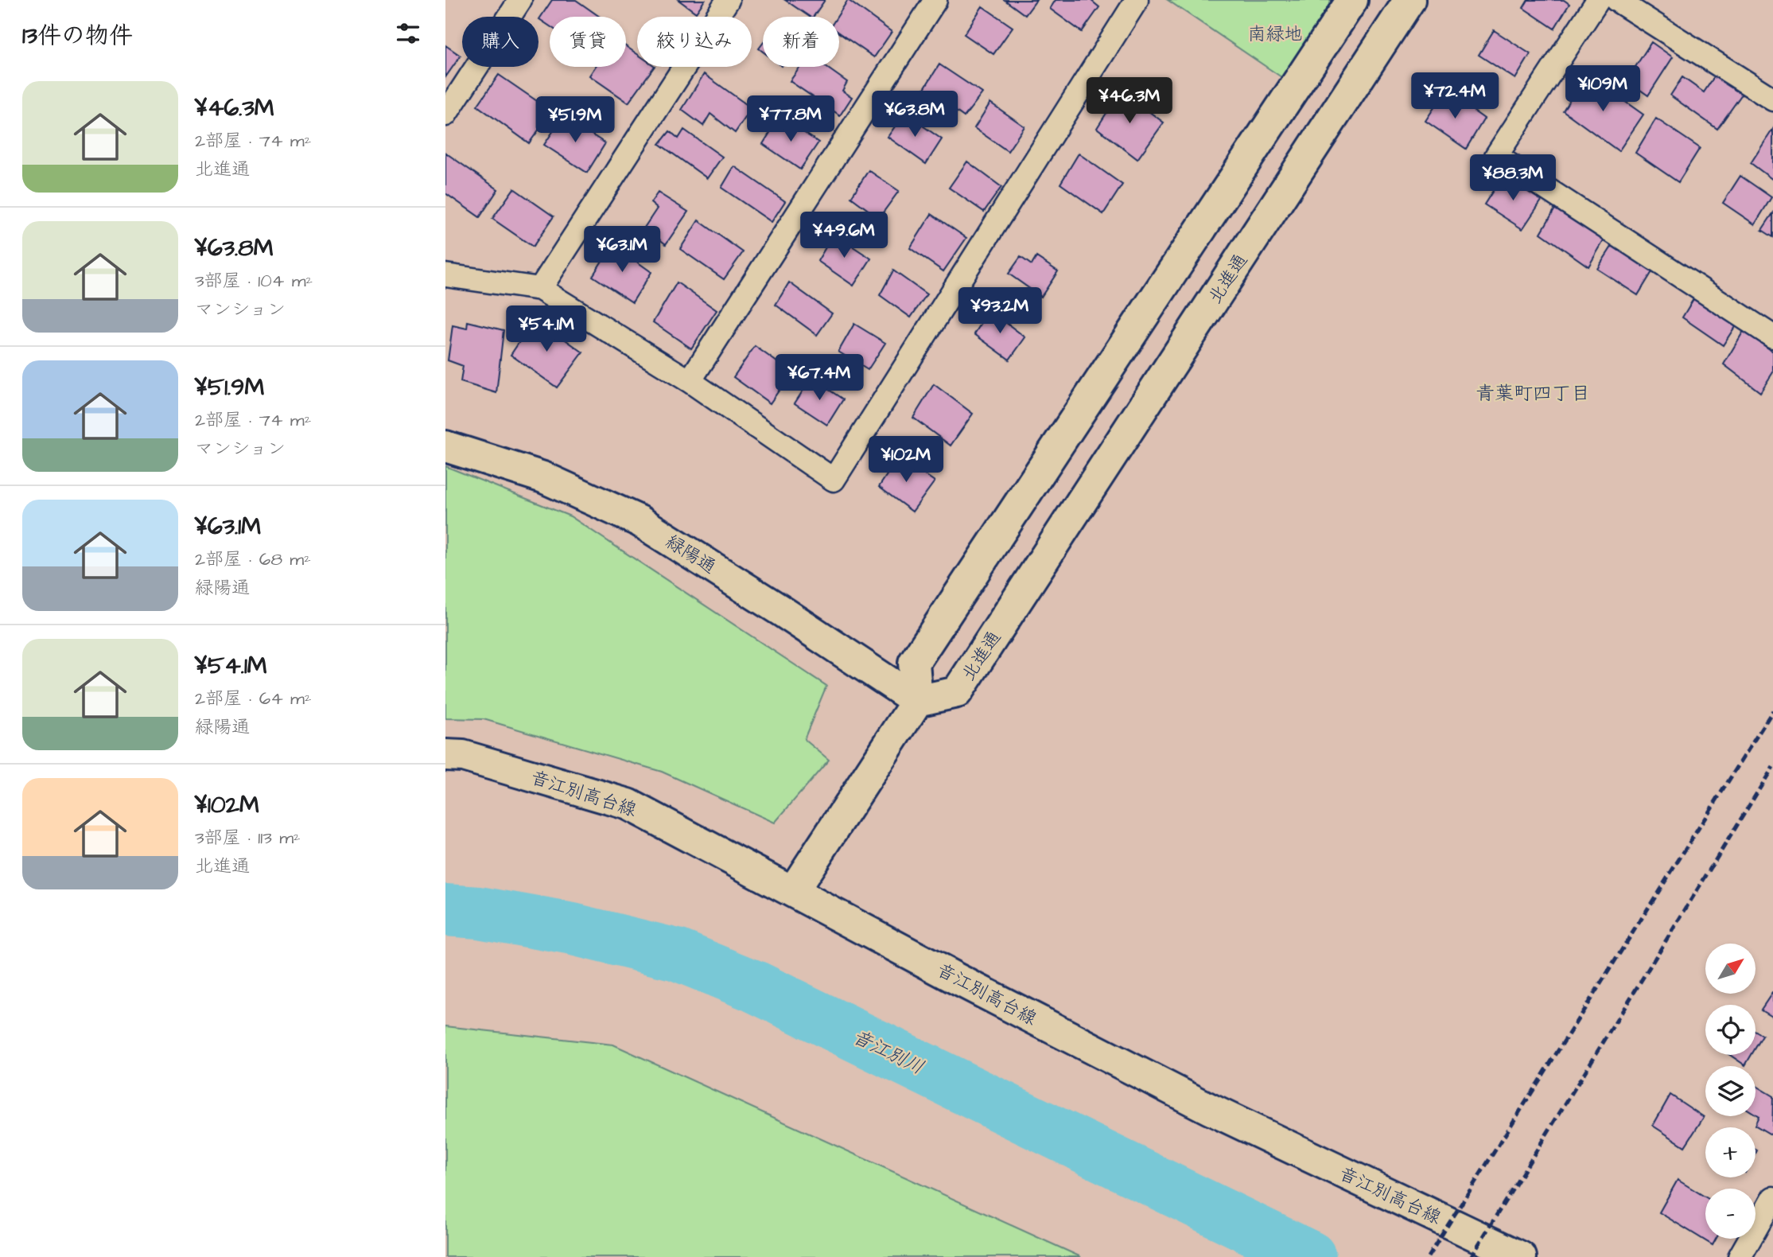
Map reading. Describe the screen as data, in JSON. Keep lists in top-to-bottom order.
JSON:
{
  "streets": {
    "street": ["北進通", "緑陽通", "音江別高台線"]
  },
  "crossings": [
    ["北進通", "緑陽通"]
  ],
  "districts": ["青葉町四丁目"],
  "water": ["音江別川"],
  "parks": ["南緑地"],
  "north": "top right",
  "page": {
    "heading": "13件の物件",
    "chip": [
      "購入",
      "賃貸",
      "絞り込み",
      "新着"
    ],
    "price": [
      "¥109M",
      "¥72.4M",
      "¥46.3M",
      "¥63.8M",
      "¥77.8M",
      "¥51.9M",
      "¥88.3M",
      "¥49.6M",
      "¥63.1M",
      "¥93.2M",
      "¥54.1M",
      "¥67.4M",
      "¥102M"
    ],
    "list": [
      {
        "name": "¥46.3M",
        "note": "2部屋 · 74 m² · 北進通"
      },
      {
        "name": "¥63.8M",
        "note": "3部屋 · 104 m² · マンション"
      },
      {
        "name": "¥51.9M",
        "note": "2部屋 · 74 m² · マンション"
      },
      {
        "name": "¥63.1M",
        "note": "2部屋 · 68 m² · 緑陽通"
      },
      {
        "name": "¥54.1M",
        "note": "2部屋 · 64 m² · 緑陽通"
      },
      {
        "name": "¥102M",
        "note": "3部屋 · 113 m² · 北進通"
      }
    ],
    "map_buttons": ["+", "−"]
  }
}
